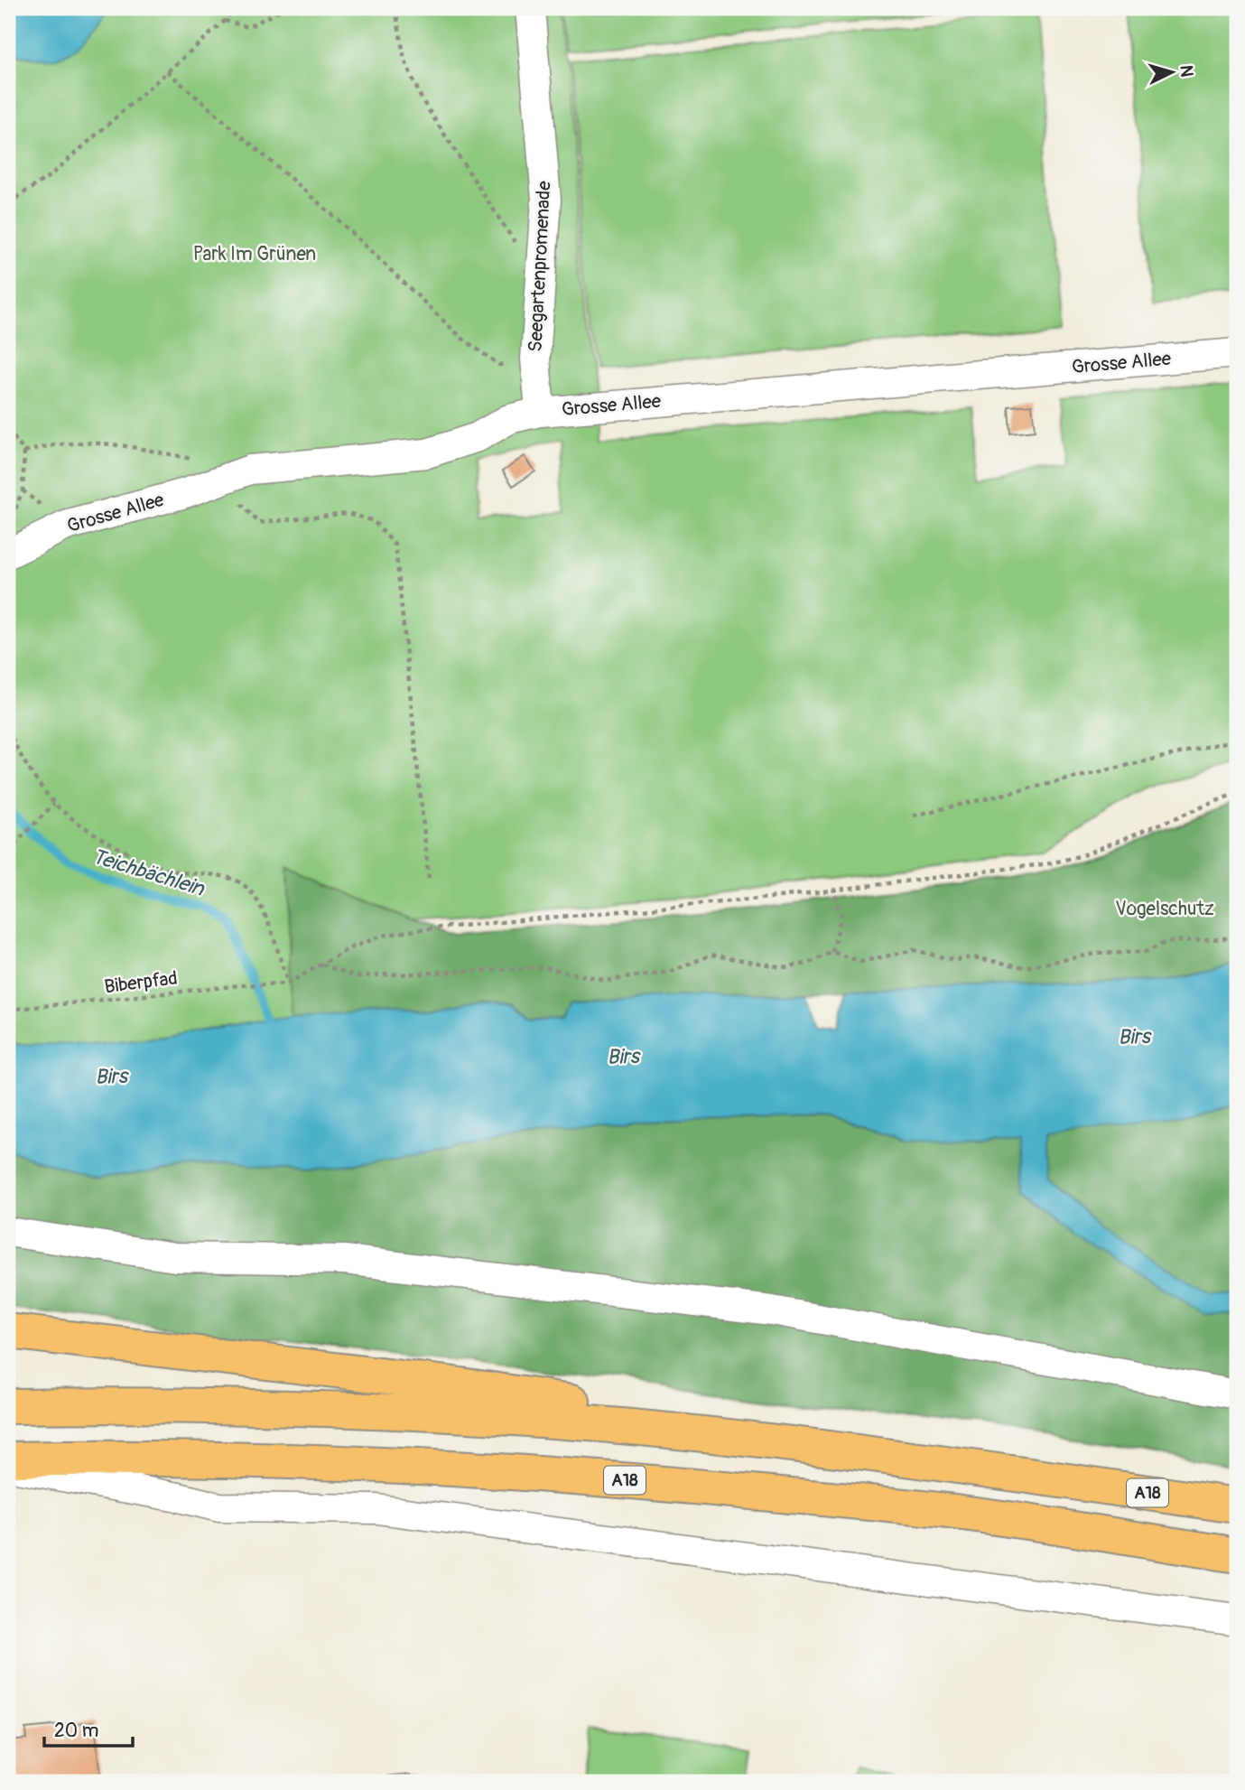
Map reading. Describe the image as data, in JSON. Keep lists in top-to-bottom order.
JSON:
{
  "streets": {
    "highway": ["A18"],
    "lane": ["Seegartenpromenade", "Grosse Allee"],
    "path": ["Biberpfad"]
  },
  "crossings": [
    ["Seegartenpromenade", "Grosse Allee"]
  ],
  "water": ["Teichbächlein", "Birs"],
  "parks": ["Park Im Grünen", "Vogelschutz"],
  "scale_bar": "20 m",
  "north": "right"
}
